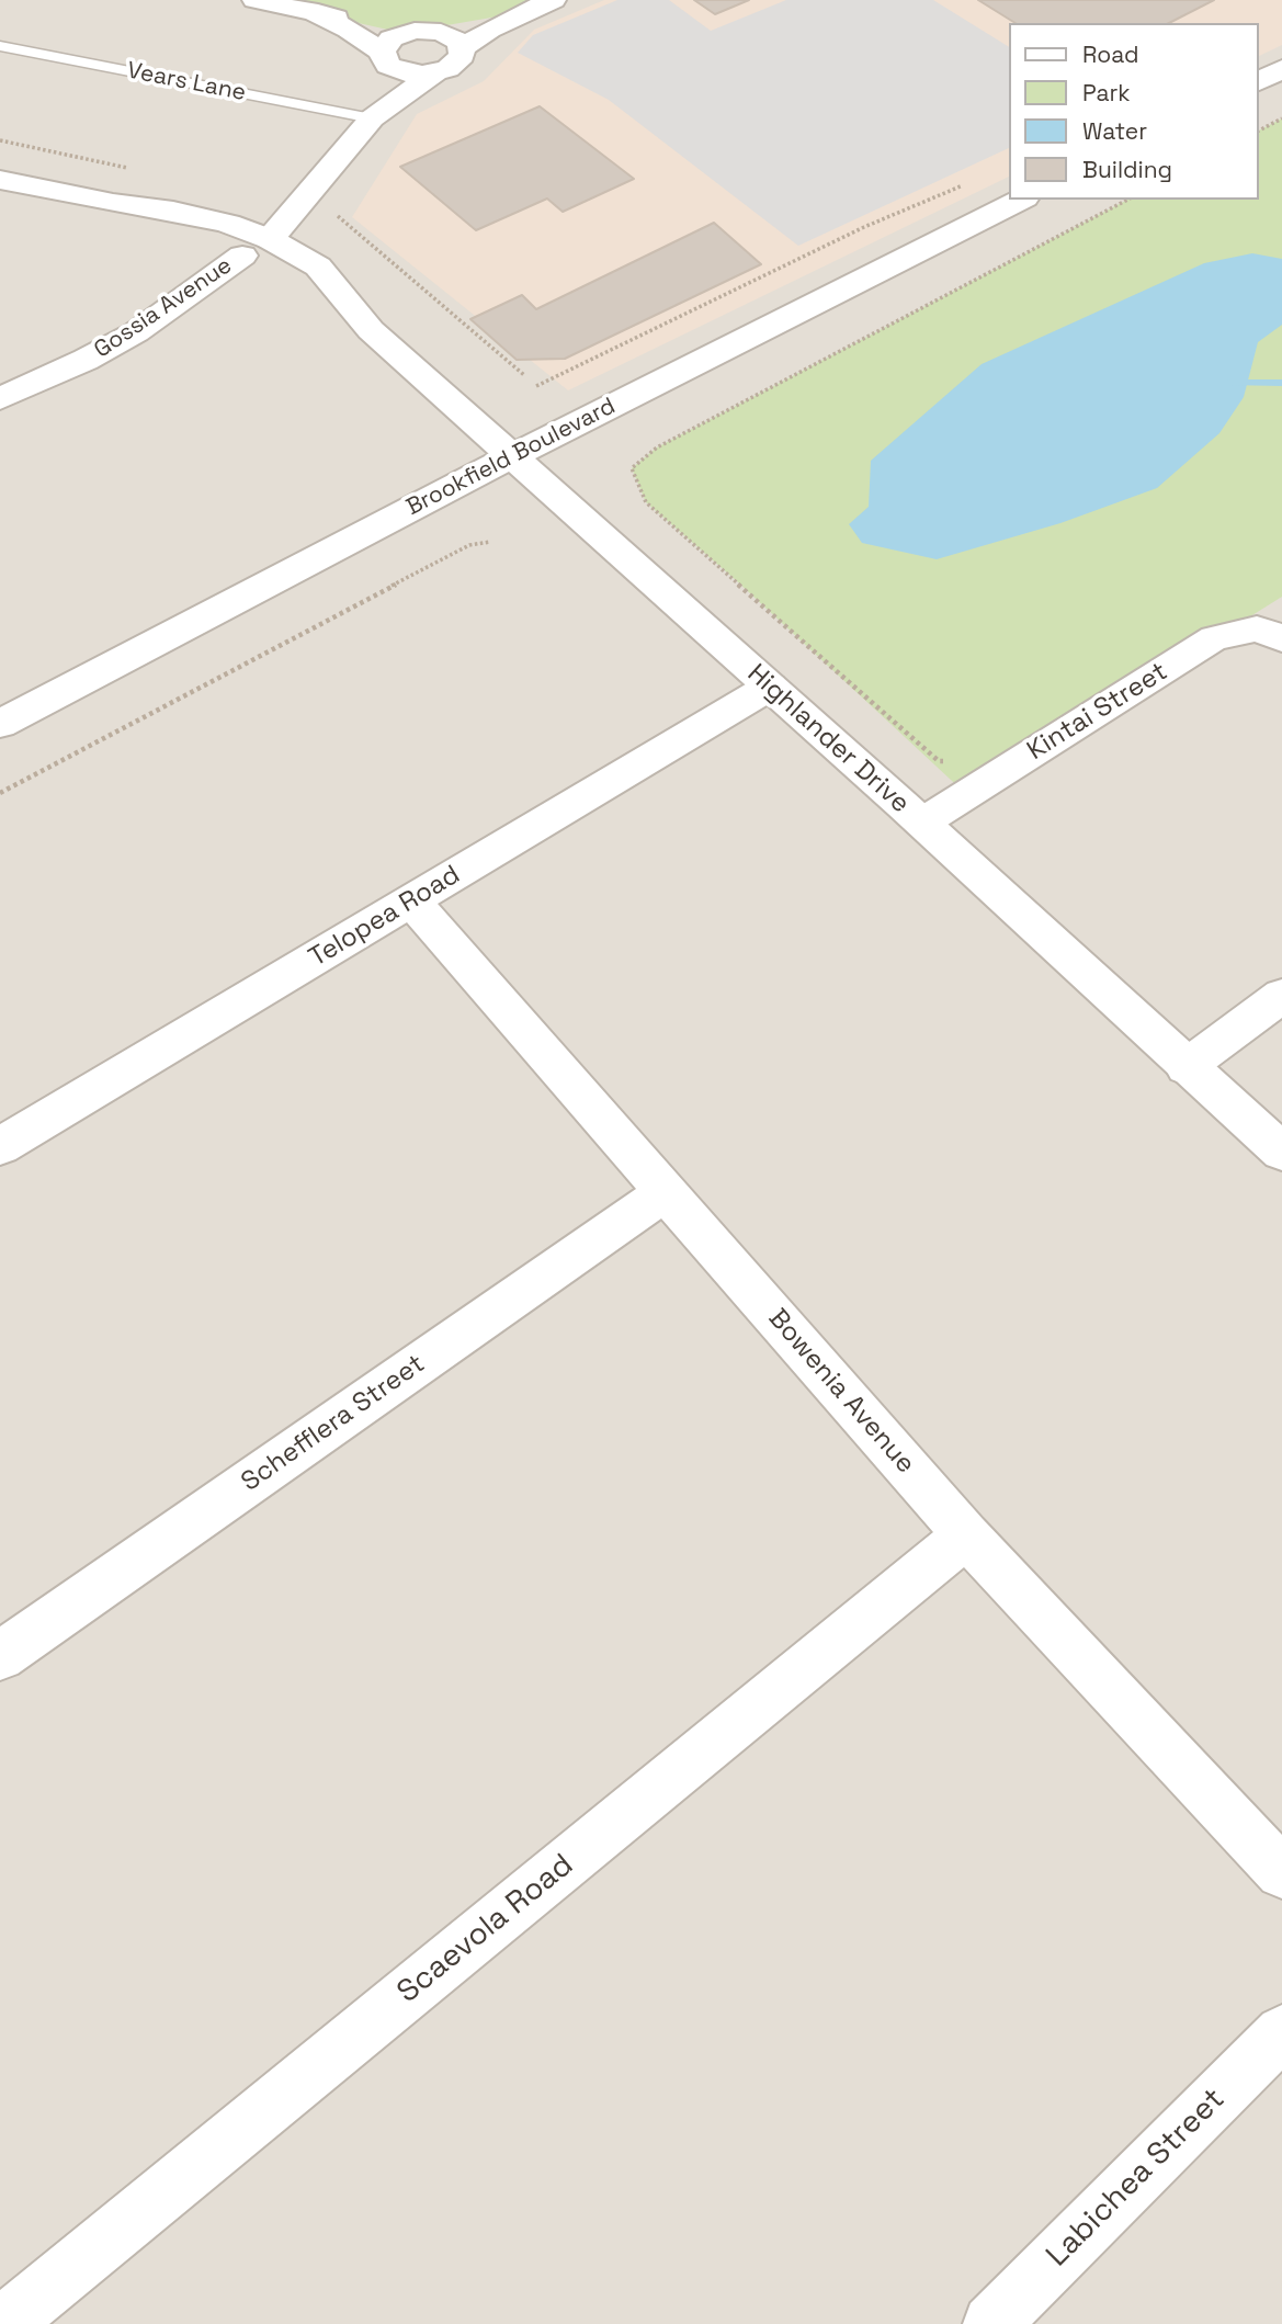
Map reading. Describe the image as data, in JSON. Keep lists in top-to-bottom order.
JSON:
{
  "streets": {
    "street": [
      "Gossia Avenue",
      "Brookfield Boulevard",
      "Kintai Street",
      "Highlander Drive",
      "Telopea Road",
      "Bowenia Avenue",
      "Schefflera Street",
      "Scaevola Road",
      "Labichea Street"
    ],
    "lane": ["Vears Lane"]
  },
  "crossings": [
    ["Gossia Avenue", "Highlander Drive"],
    ["Brookfield Boulevard", "Highlander Drive"],
    ["Kintai Street", "Highlander Drive"],
    ["Highlander Drive", "Telopea Road"],
    ["Telopea Road", "Bowenia Avenue"],
    ["Bowenia Avenue", "Schefflera Street"],
    ["Bowenia Avenue", "Scaevola Road"]
  ],
  "legend": [
    "Road",
    "Park",
    "Water",
    "Building"
  ]
}
